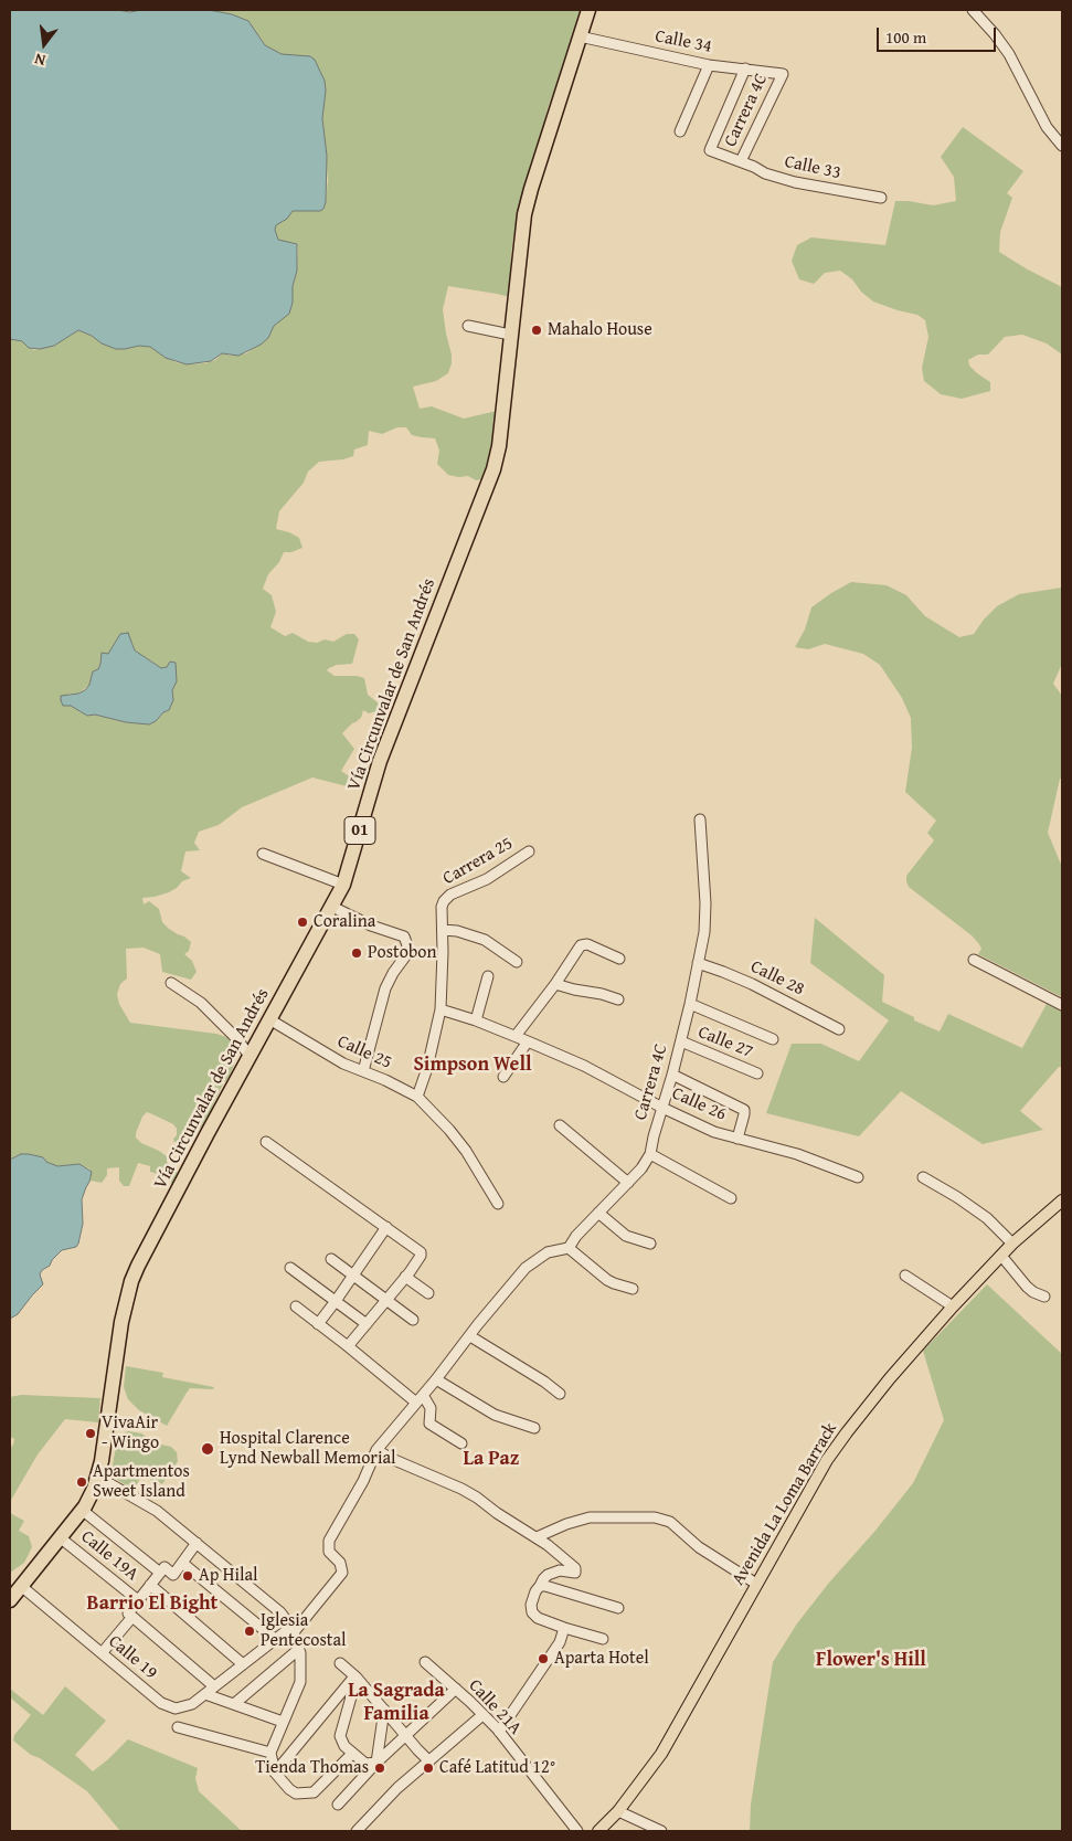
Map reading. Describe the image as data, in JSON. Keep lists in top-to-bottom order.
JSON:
{
  "streets": {
    "highway": ["Vía Circunvalar de San Andrés", "01"],
    "main road": ["Avenida La Loma Barrack"],
    "street": [
      "Calle 34",
      "Carrera 4C",
      "Calle 33",
      "Carrera 25",
      "Calle 28",
      "Calle 27",
      "Calle 25",
      "Calle 26",
      "Calle 19A",
      "Calle 19",
      "Calle 21A"
    ]
  },
  "crossings": [
    ["Calle 34", "Carrera 4C"],
    ["Calle 34", "Calle 33"],
    ["Calle 34", "Vía Circunvalar de San Andrés"],
    ["Carrera 4C", "Calle 33"],
    ["Carrera 4C", "Calle 28"],
    ["Carrera 4C", "Calle 27"],
    ["Carrera 4C", "Calle 26"],
    ["Vía Circunvalar de San Andrés", "Calle 25"],
    ["Vía Circunvalar de San Andrés", "Calle 19A"],
    ["Vía Circunvalar de San Andrés", "Calle 19"],
    ["Carrera 25", "Calle 25"],
    ["Carrera 25", "Calle 26"]
  ],
  "districts": [
    "Simpson Well",
    "La Paz",
    "Barrio El Bight",
    "Flower's Hill",
    "La Sagrada Familia"
  ],
  "places": [
    "Mahalo House",
    "Coralina",
    "Postobon",
    "VivaAir - Wingo",
    "Hospital Clarence Lynd Newball Memorial",
    "Apartmentos Sweet Island",
    "Ap Hilal",
    "Iglesia Pentecostal",
    "Aparta Hotel",
    "Tienda Thomas",
    "Café Latitud 12°"
  ],
  "scale_bar": "100 m",
  "north": "bottom"
}
